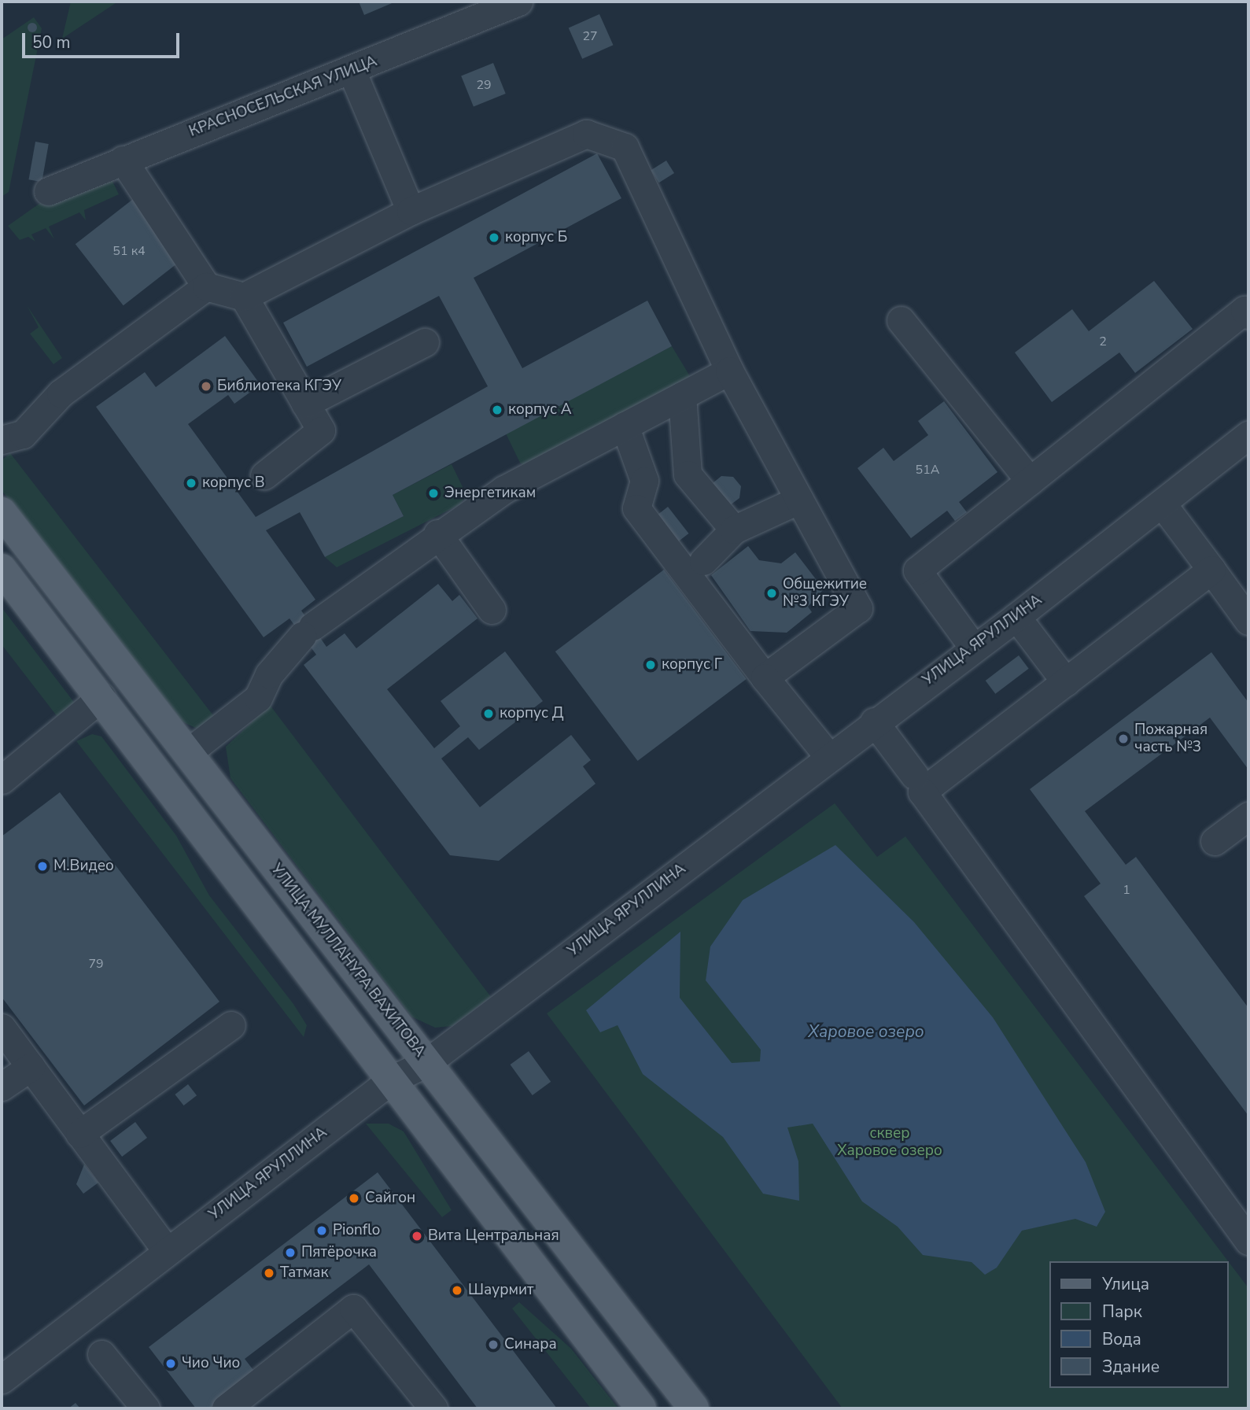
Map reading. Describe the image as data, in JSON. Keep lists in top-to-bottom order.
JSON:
{
  "streets": {
    "main road": ["УЛИЦА МУЛЛАНУРА ВАХИТОВА"],
    "street": ["КРАСНОСЕЛЬСКАЯ УЛИЦА", "УЛИЦА ЯРУЛЛИНА"]
  },
  "crossings": [
    ["УЛИЦА ЯРУЛЛИНА", "УЛИЦА МУЛЛАНУРА ВАХИТОВА"]
  ],
  "water": ["Харовое озеро"],
  "parks": ["сквер Харовое озеро"],
  "places": [
    "корпус Б",
    "Библиотека КГЭУ",
    "корпус А",
    "корпус В",
    "Энергетикам",
    "Общежитие №3 КГЭУ",
    "корпус Г",
    "корпус Д",
    "Пожарная часть №3",
    "М.Видео",
    "Сайгон",
    "Pionflo",
    "Вита Центральная",
    "Пятёрочка",
    "Татмак",
    "Шаурмит",
    "Синара",
    "Чио Чио"
  ],
  "house_numbers": [
    "27",
    "29",
    "51 к4",
    "2",
    "51А",
    "1",
    "79"
  ],
  "legend": [
    "Улица",
    "Парк",
    "Вода",
    "Здание"
  ],
  "scale_bar": "50 m"
}
